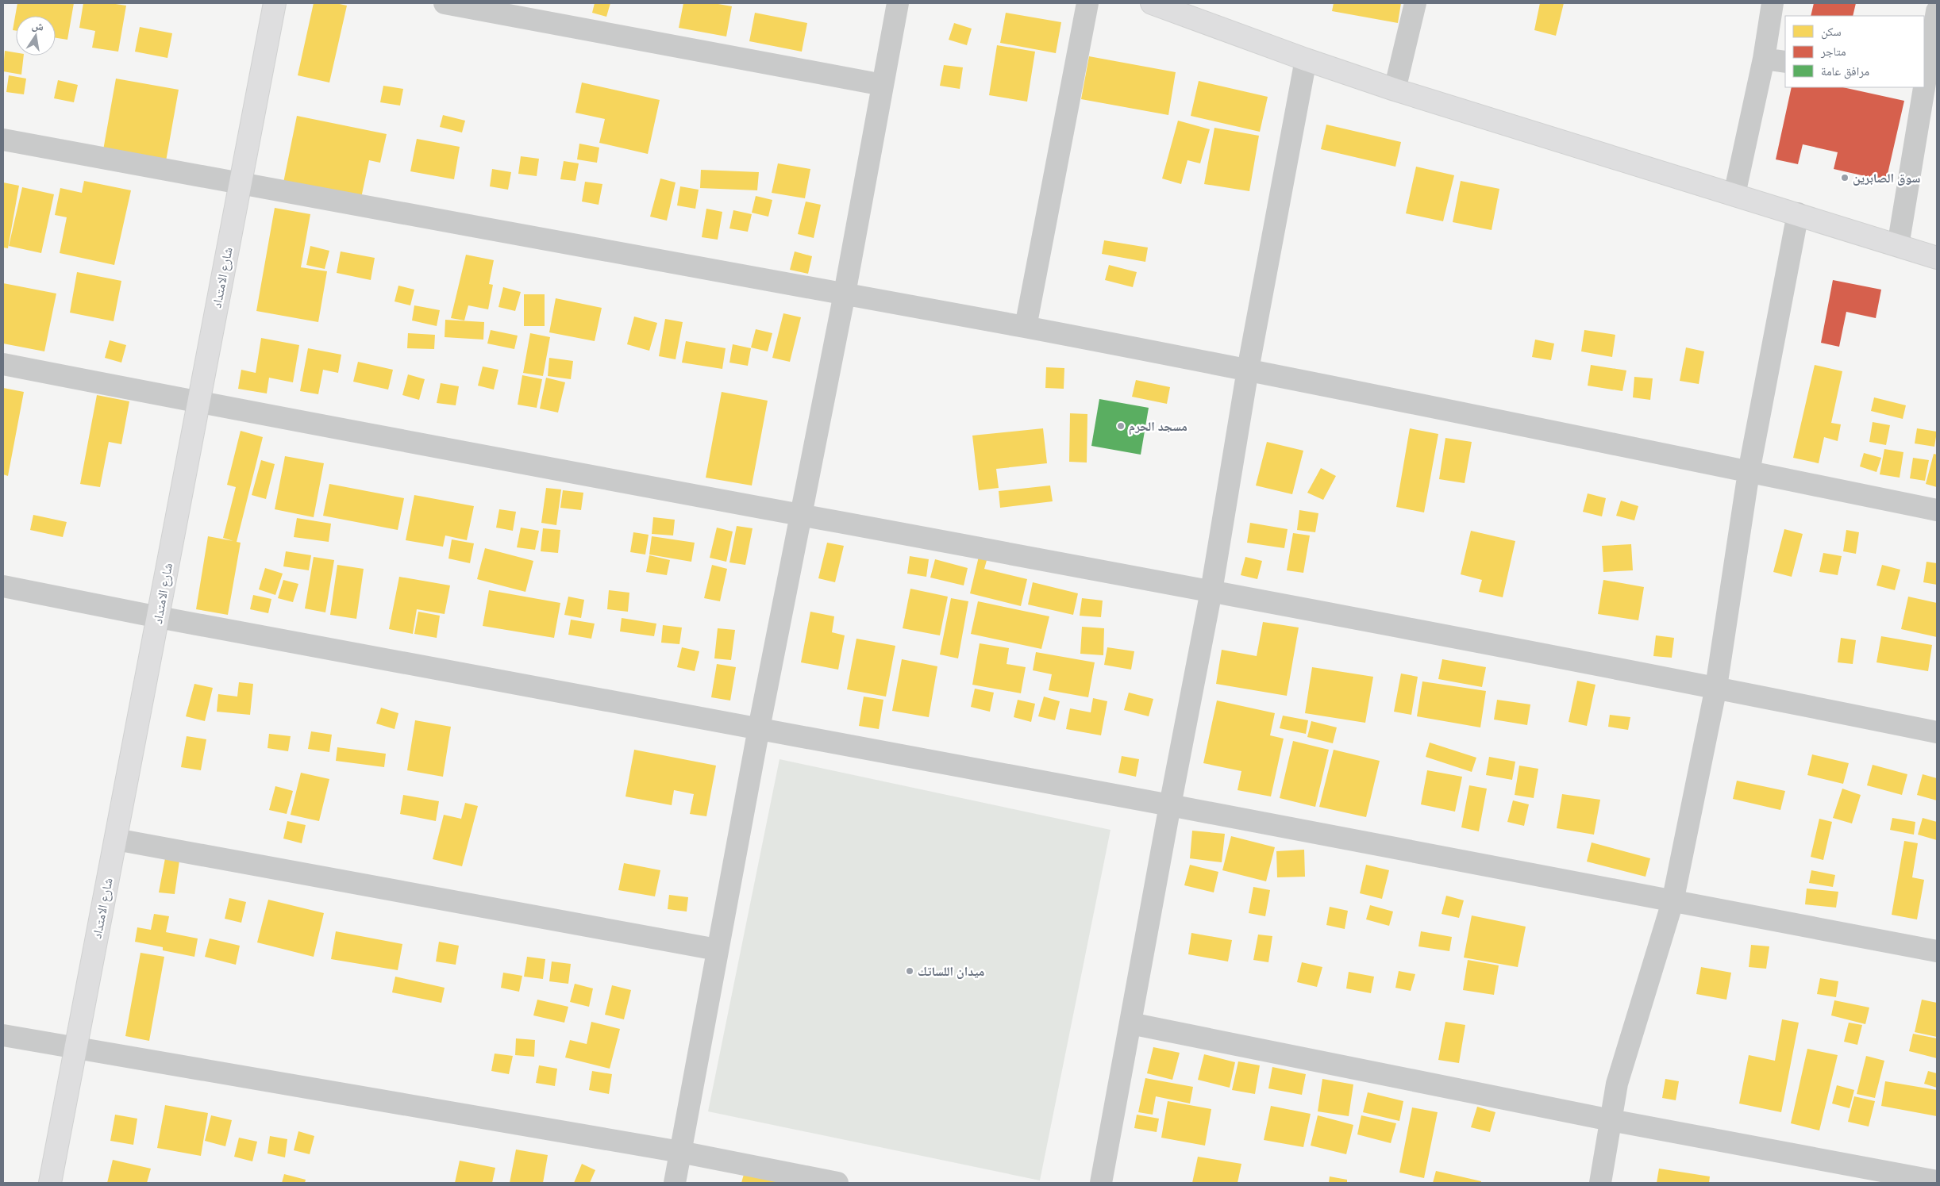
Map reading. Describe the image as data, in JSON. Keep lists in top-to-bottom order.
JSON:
{
  "streets": {
    "street": ["شارع الامتداد"]
  },
  "places": ["سوق الصابرين", "مسجد الحرم", "ميدان اللساتك"],
  "legend": ["سكن", "متاجر", "مرافق عامة"],
  "north": "top"
}
